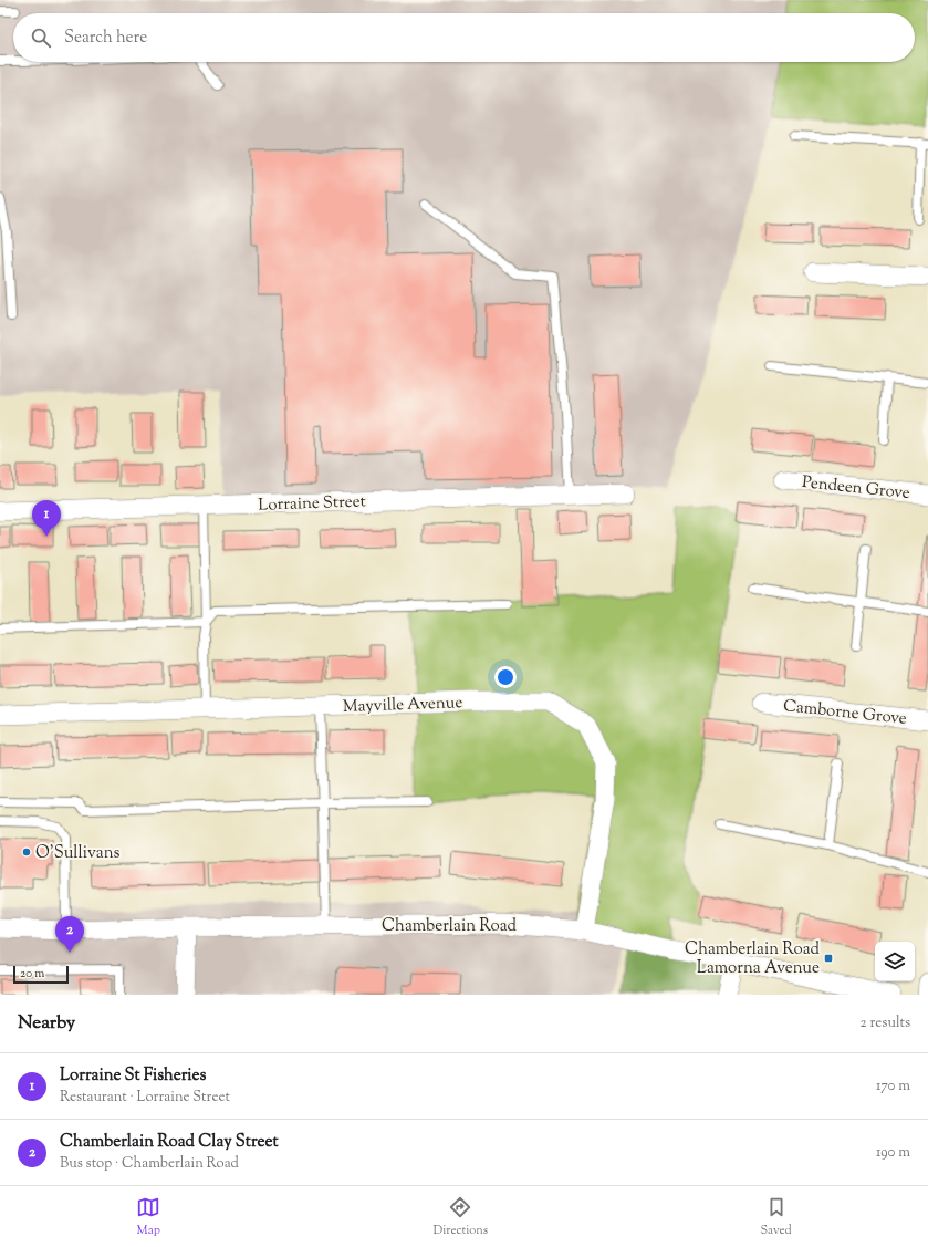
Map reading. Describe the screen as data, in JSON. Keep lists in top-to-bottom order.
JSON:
{
  "streets": {
    "street": [
      "Pendeen Grove",
      "Lorraine Street",
      "Mayville Avenue",
      "Camborne Grove",
      "Chamberlain Road"
    ]
  },
  "crossings": [
    ["Mayville Avenue", "Chamberlain Road"]
  ],
  "places": {
    "other": ["O'Sullivans"],
    "transit": ["Chamberlain Road Lamorna Avenue"]
  },
  "scale_bar": "20 m",
  "page": {
    "search": "Search here",
    "pins": ["1", "2"],
    "scale": "20 m",
    "heading": ["Nearby", "2 results"],
    "list": [
      {
        "mark": "1",
        "name": "Lorraine St Fisheries",
        "note": "Restaurant · Lorraine Street",
        "value": "170 m"
      },
      {
        "mark": "2",
        "name": "Chamberlain Road Clay Street",
        "note": "Bus stop · Chamberlain Road",
        "value": "190 m"
      }
    ],
    "nav": ["Map", "Directions", "Saved"]
  }
}
